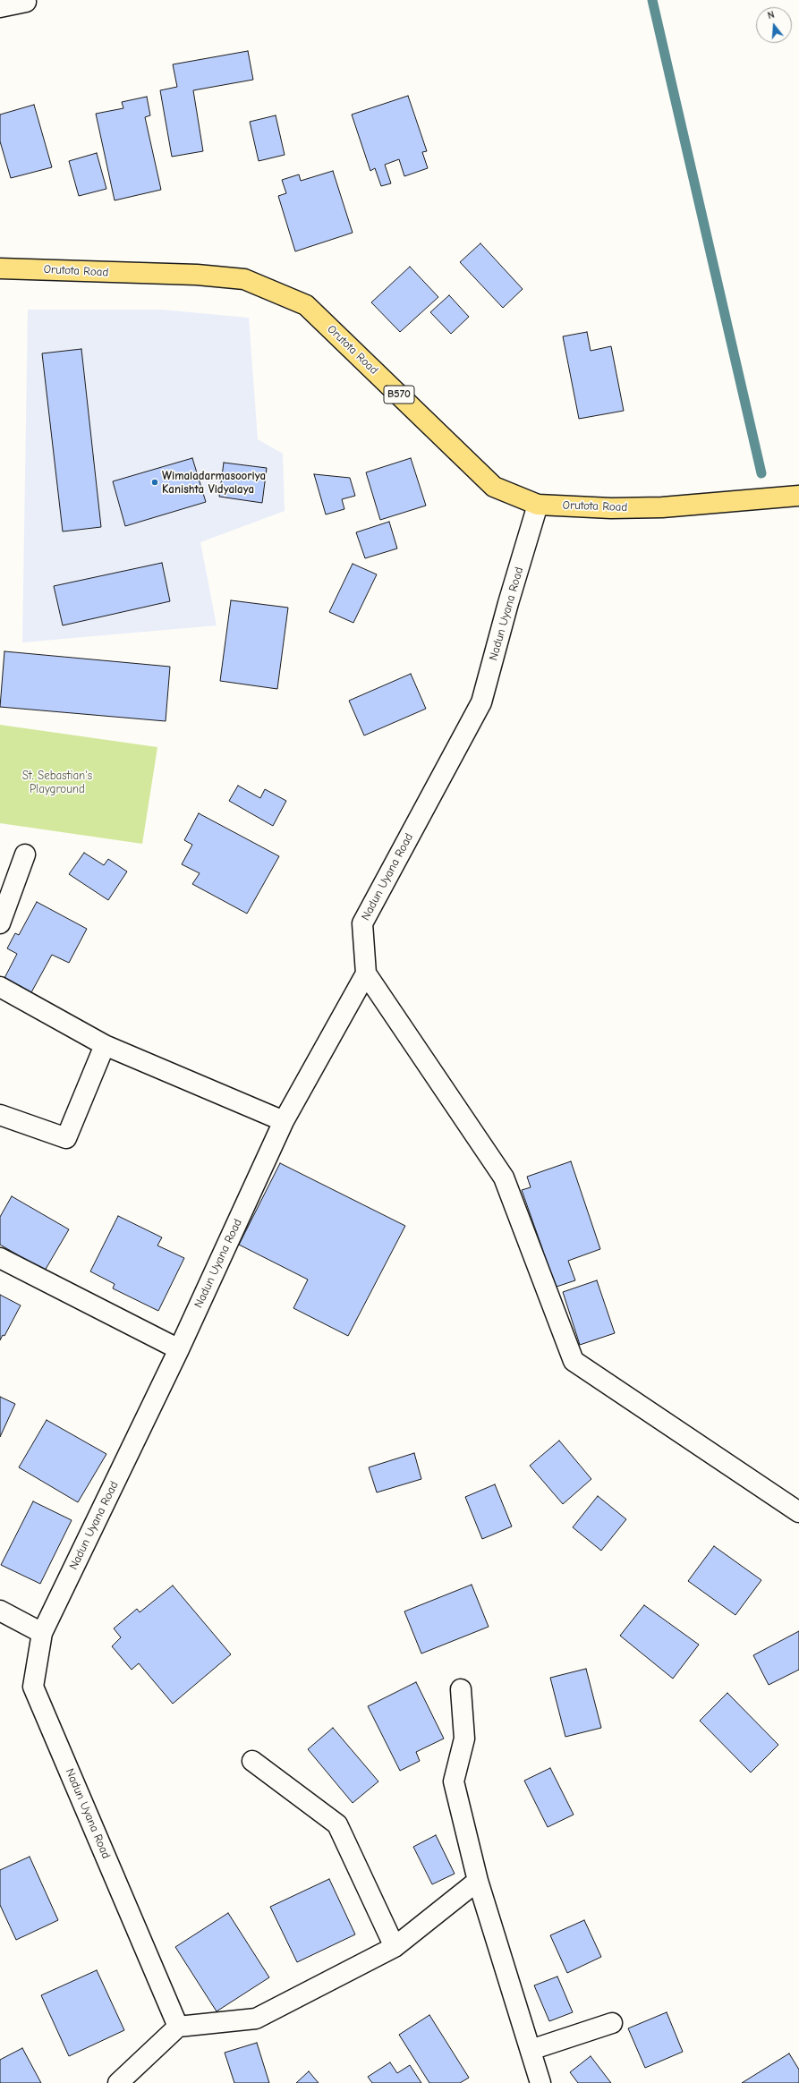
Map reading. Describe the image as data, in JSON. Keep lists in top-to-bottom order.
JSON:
{
  "streets": {
    "main road": ["Orutota Road", "B570"],
    "street": ["Nadun Uyana Road"]
  },
  "crossings": [
    ["Orutota Road", "Nadun Uyana Road"]
  ],
  "parks": ["St. Sebastian's Playground"],
  "places": ["Wimaladarmasooriya Kanishta Vidyalaya"],
  "north": "top"
}
